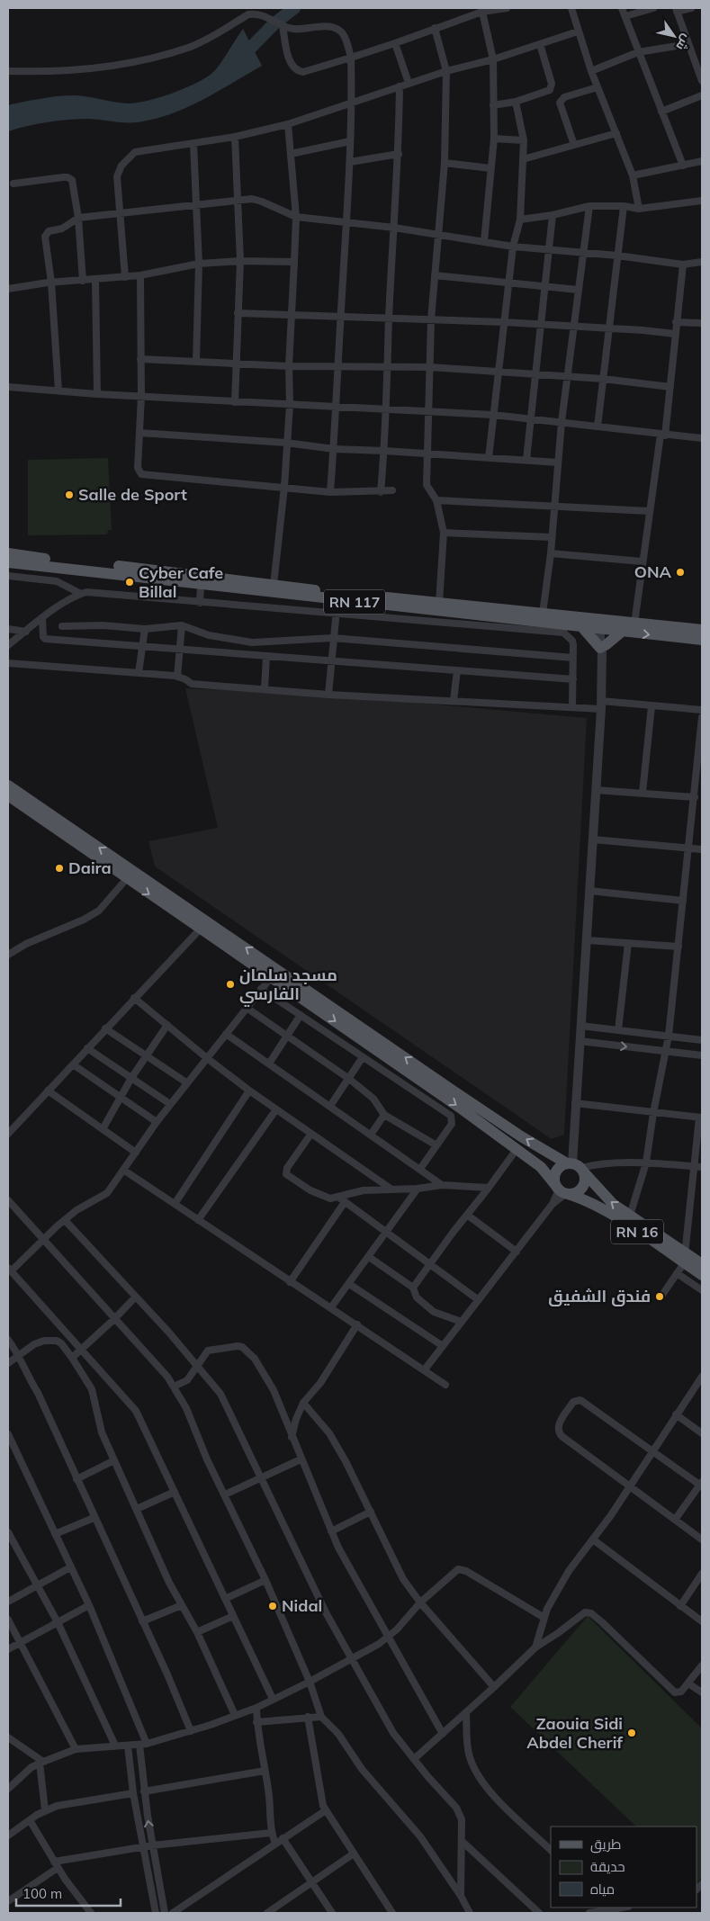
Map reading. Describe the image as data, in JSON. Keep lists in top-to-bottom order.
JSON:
{
  "streets": {
    "main road": ["RN 117", "RN 16"]
  },
  "places": [
    "Salle de Sport",
    "ONA",
    "Cyber Cafe Billal",
    "Daira",
    "مسجد سلمان الفارسي",
    "فندق الشفيق",
    "Nidal",
    "Zaouia Sidi Abdel Cherif"
  ],
  "legend": ["طريق", "حديقة", "مياه"],
  "scale_bar": "100 m",
  "north": "bottom right"
}
